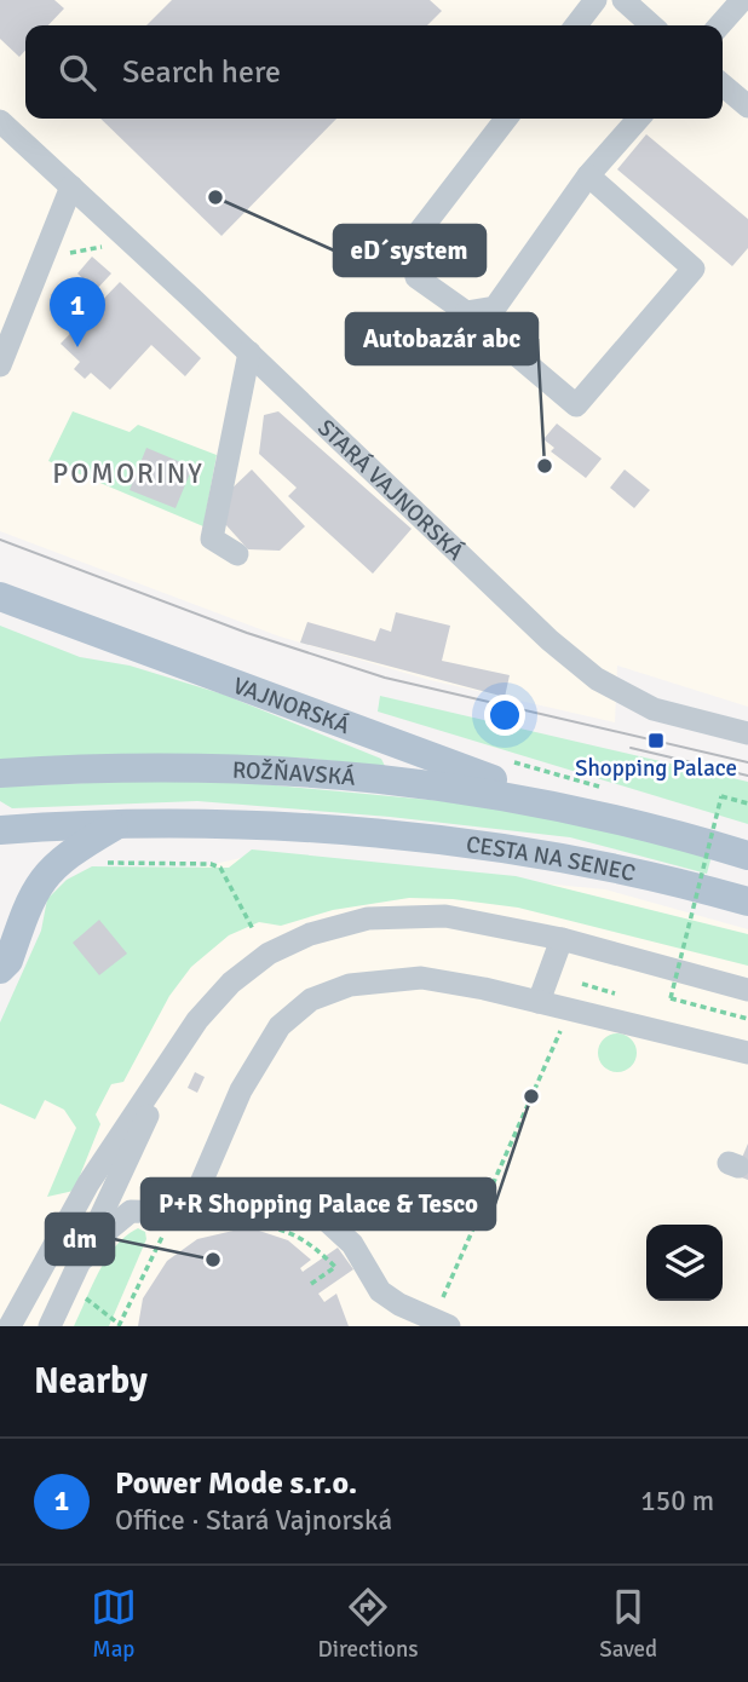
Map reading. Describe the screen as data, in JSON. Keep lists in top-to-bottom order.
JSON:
{
  "streets": {
    "main road": ["VAJNORSKÁ", "ROŽŇAVSKÁ", "CESTA NA SENEC"],
    "street": ["STARÁ VAJNORSKÁ"]
  },
  "crossings": [
    ["VAJNORSKÁ", "ROŽŇAVSKÁ"]
  ],
  "districts": ["POMORINY"],
  "places": {
    "other": [
      "eD´system",
      "Autobazár abc",
      "P+R Shopping Palace & Tesco",
      "dm"
    ],
    "transit": ["Shopping Palace"]
  },
  "page": {
    "search": "Search here",
    "pins": "1",
    "heading": "Nearby",
    "list": [
      {
        "mark": "1",
        "name": "Power Mode s.r.o.",
        "note": "Office · Stará Vajnorská",
        "value": "150 m"
      }
    ],
    "nav": ["Map", "Directions", "Saved"]
  }
}
